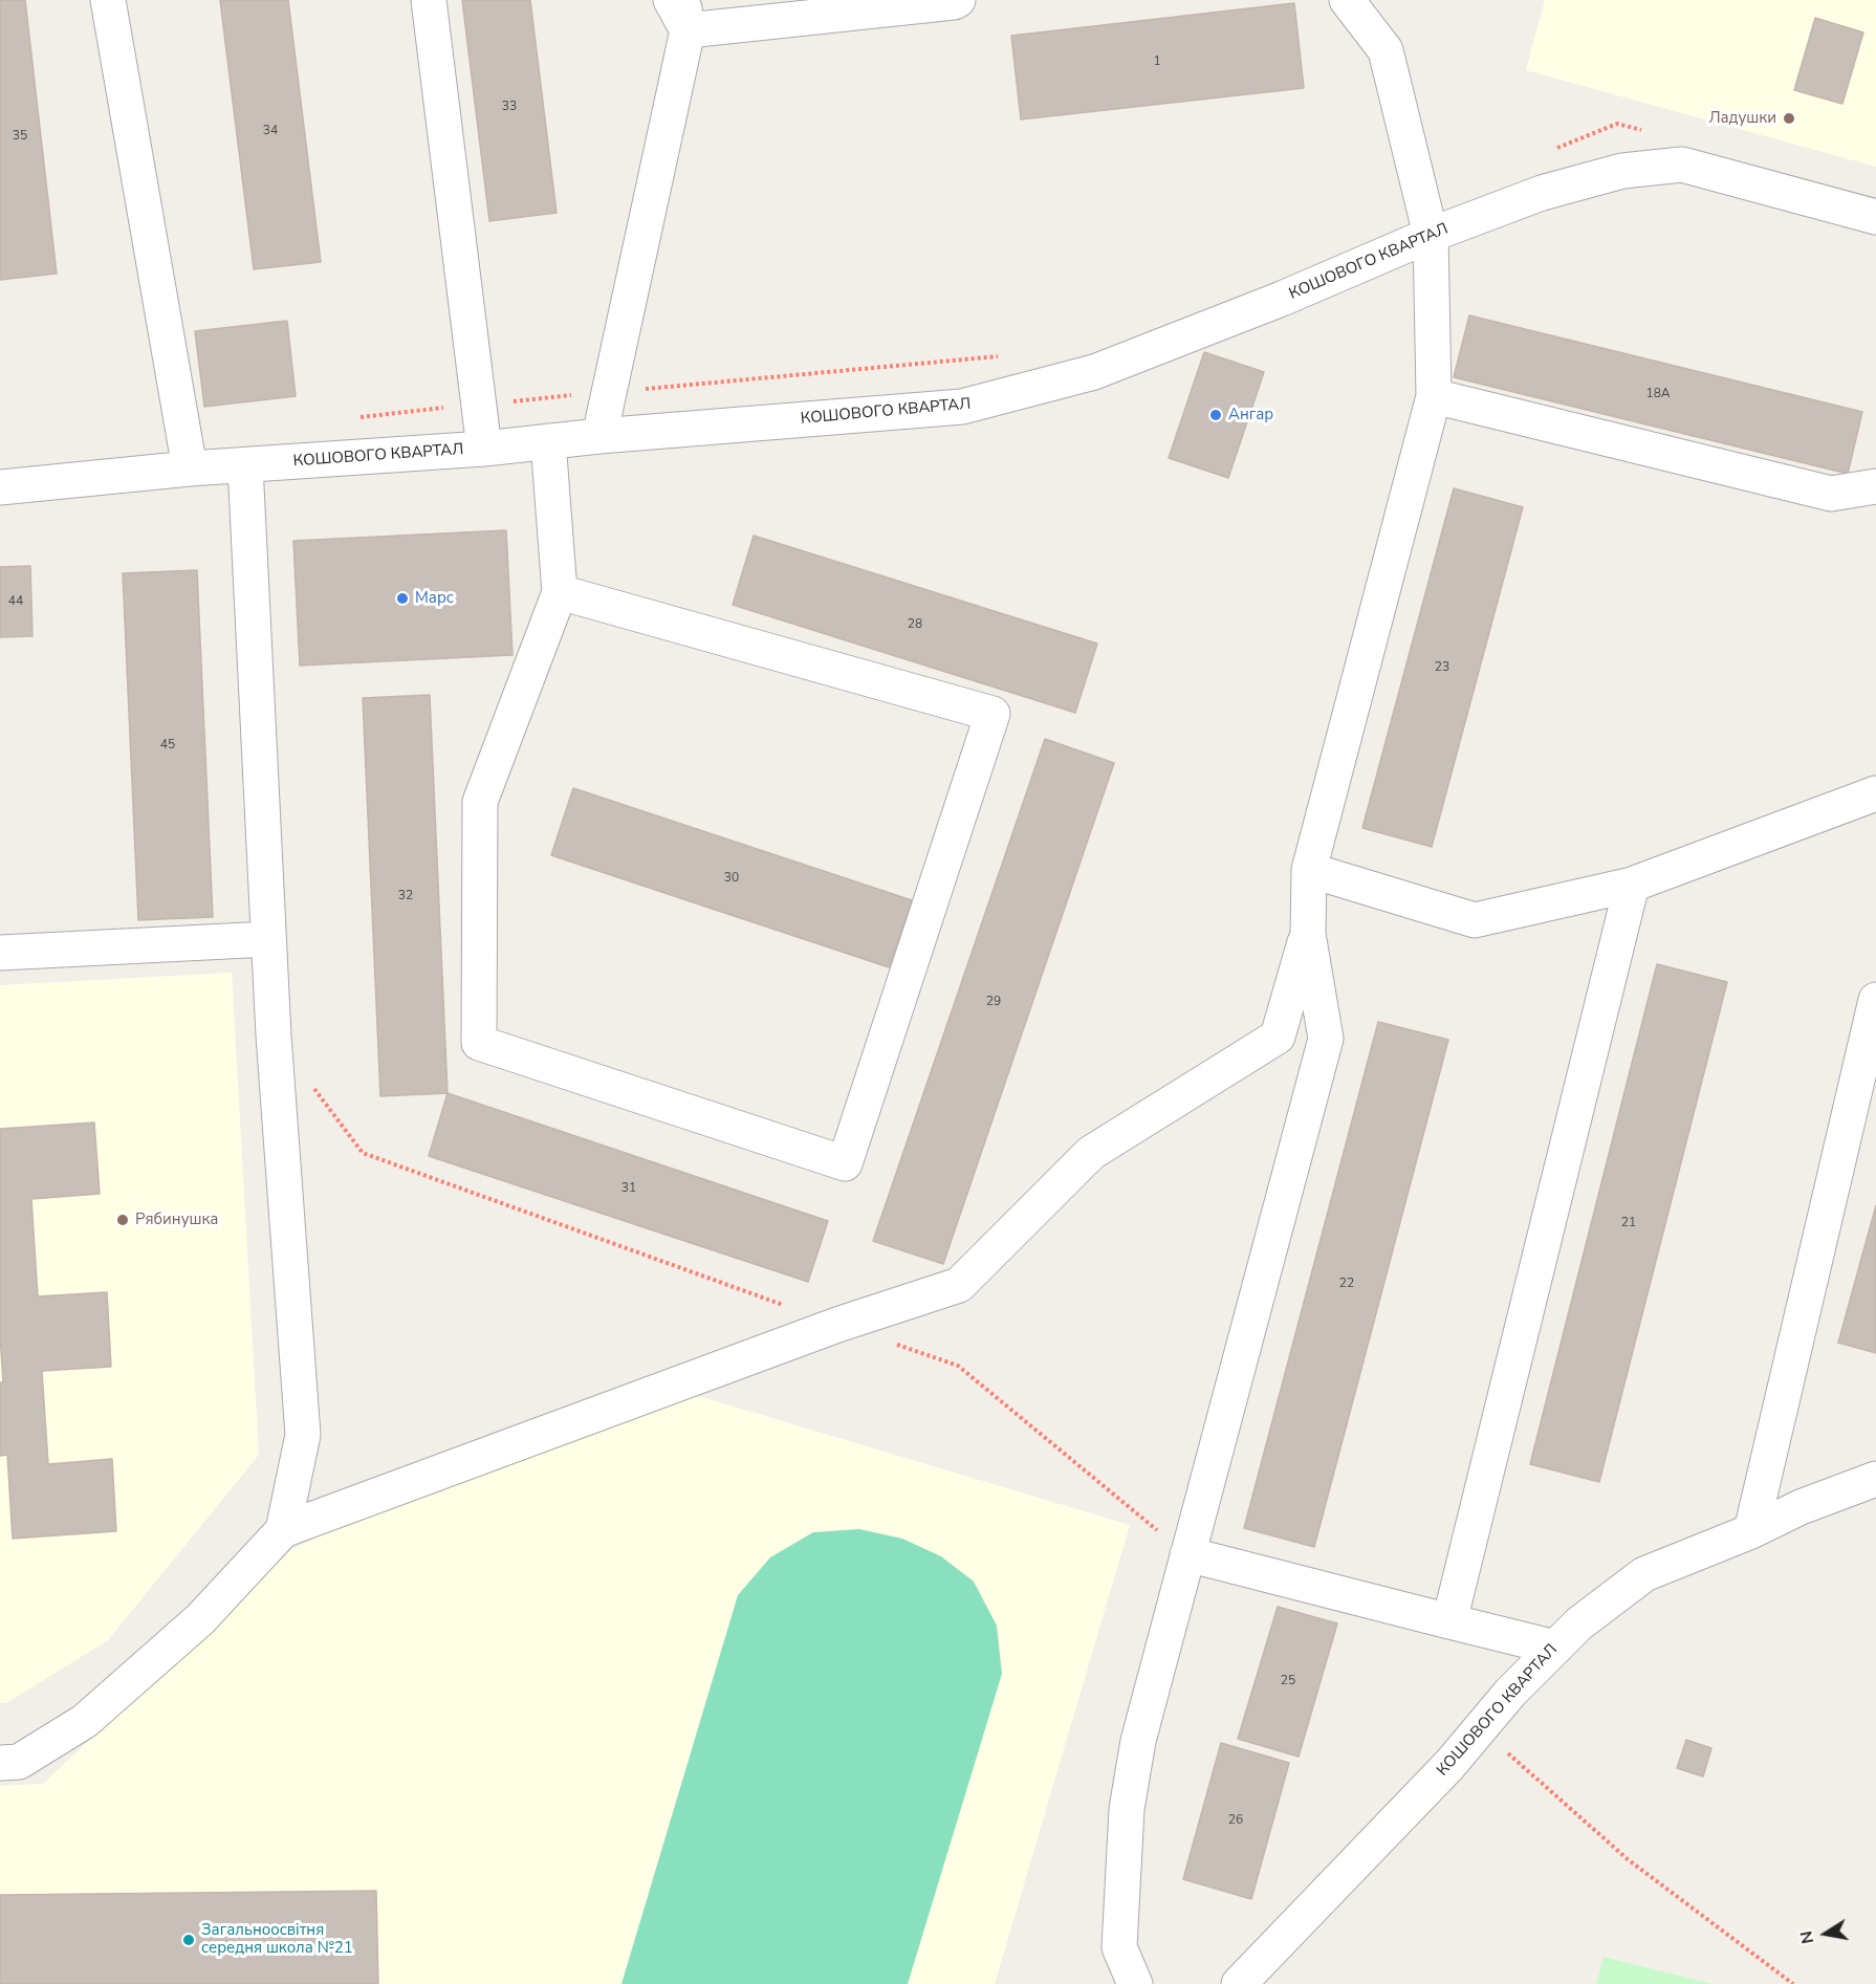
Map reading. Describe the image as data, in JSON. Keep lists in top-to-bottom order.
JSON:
{
  "streets": {
    "street": ["КОШОВОГО КВАРТАЛ"]
  },
  "places": [
    "Ладушки",
    "Ангар",
    "Марс",
    "Рябинушка",
    "Загальноосвітня середня школа №21"
  ],
  "house_numbers": [
    "1",
    "33",
    "34",
    "35",
    "18А",
    "44",
    "28",
    "23",
    "45",
    "30",
    "32",
    "29",
    "31",
    "21",
    "22",
    "25",
    "26"
  ],
  "north": "left"
}
